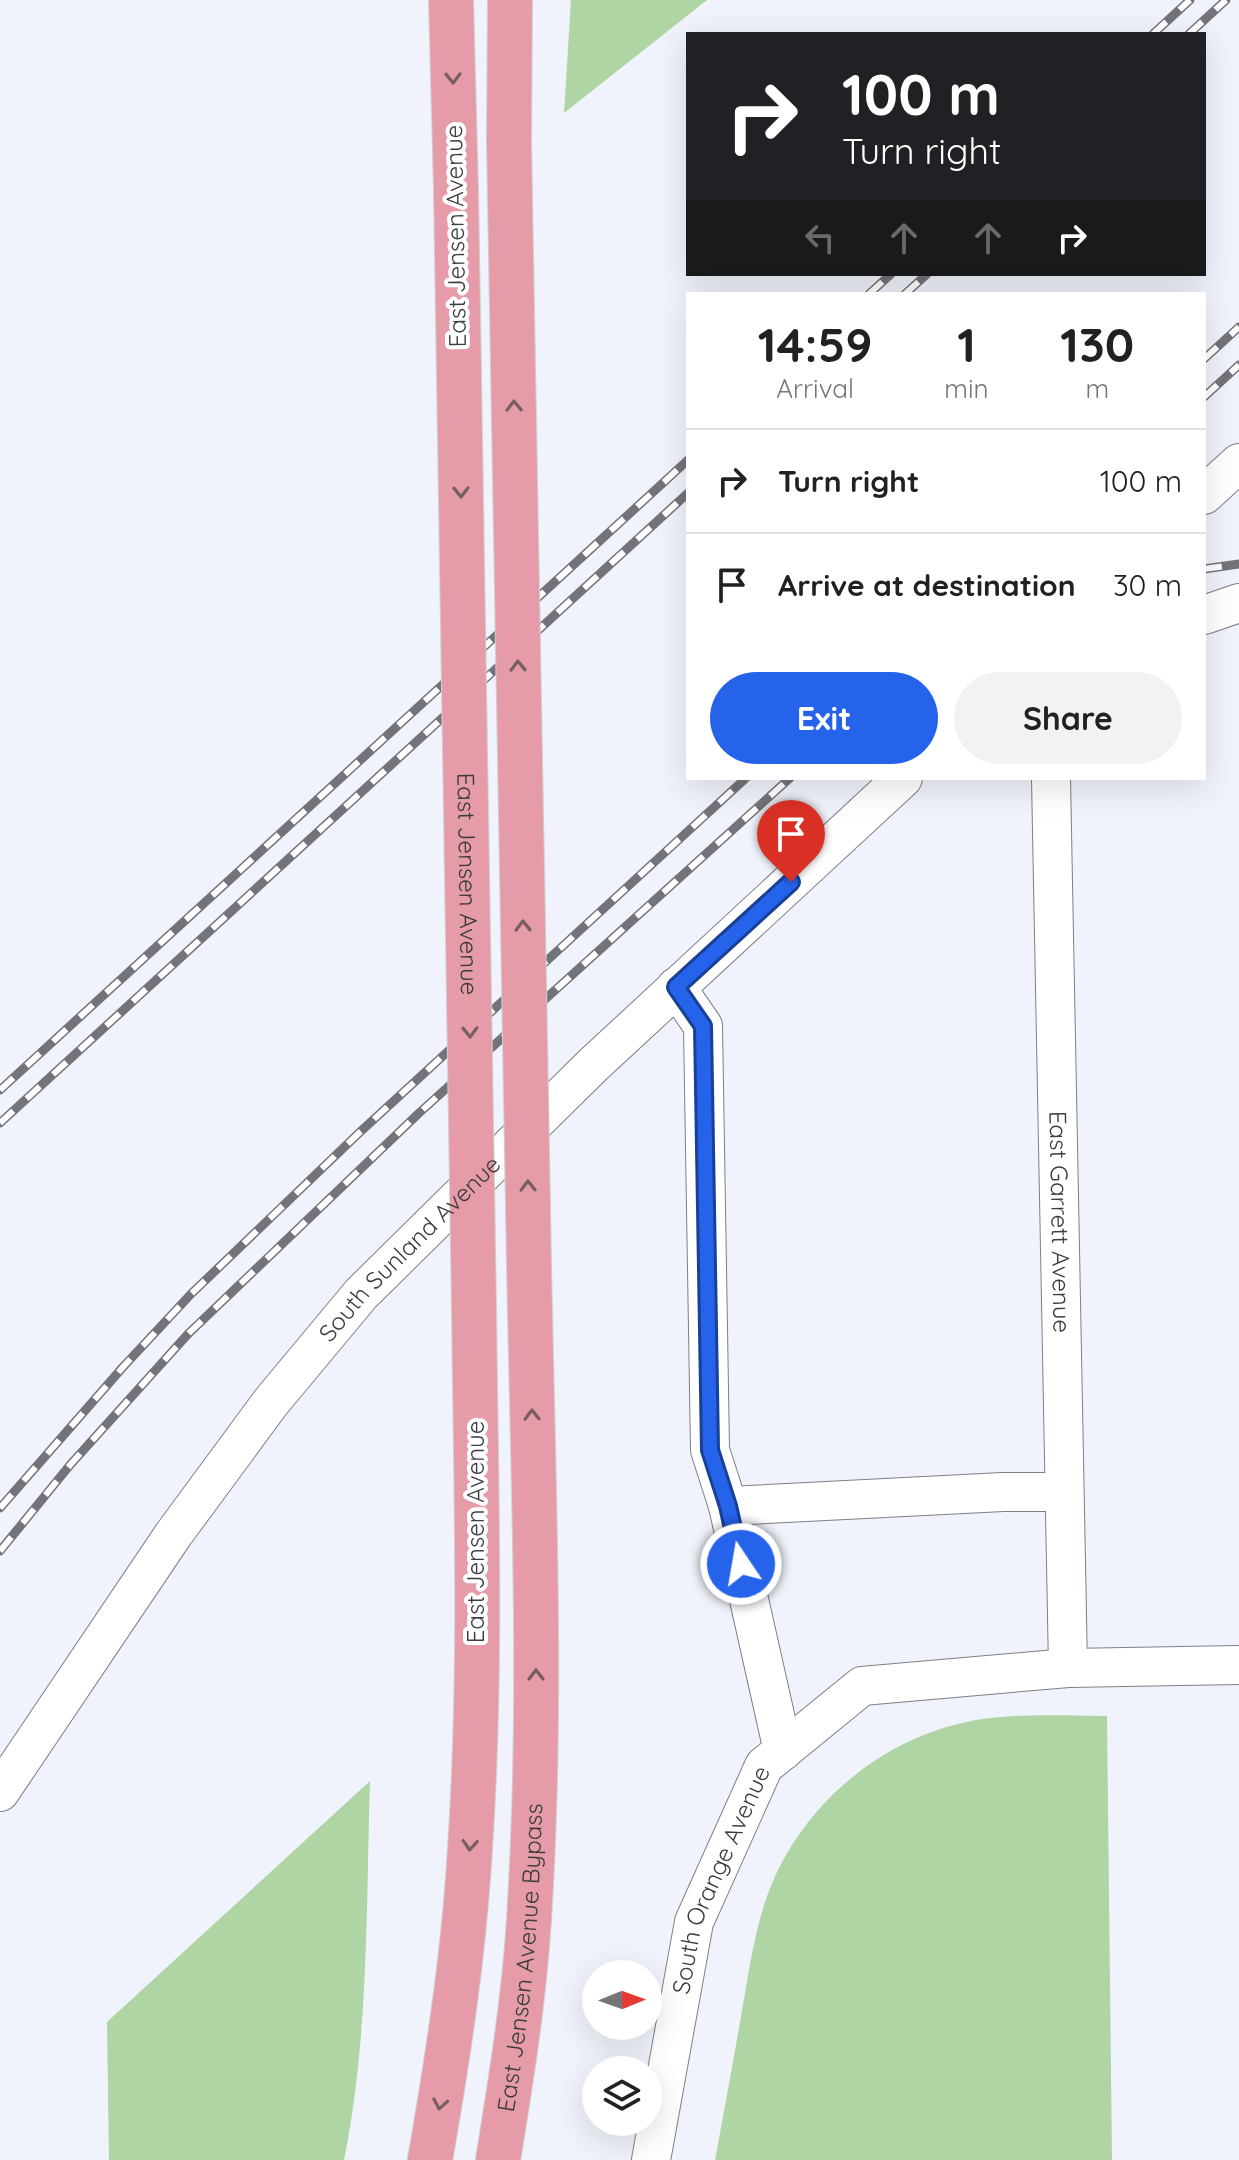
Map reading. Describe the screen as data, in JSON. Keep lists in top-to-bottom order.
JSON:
{
  "streets": {
    "main road": ["East Jensen Avenue", "East Jensen Avenue Bypass"],
    "street": ["East Garrett Avenue", "South Sunland Avenue", "South Orange Avenue"]
  },
  "crossings": [
    ["East Garrett Avenue", "South Orange Avenue"]
  ],
  "one_way": ["East Jensen Avenue", "East Jensen Avenue Bypass"],
  "north": "right",
  "page": {
    "turn": ["100 m", "Turn right"],
    "eta": [
      "14:59",
      "Arrival",
      "1",
      "min",
      "130",
      "m"
    ],
    "list": [
      {
        "name": "Turn right",
        "value": "100 m"
      },
      {
        "name": "Arrive at destination",
        "value": "30 m"
      }
    ],
    "buttons": ["Exit", "Share"]
  }
}
